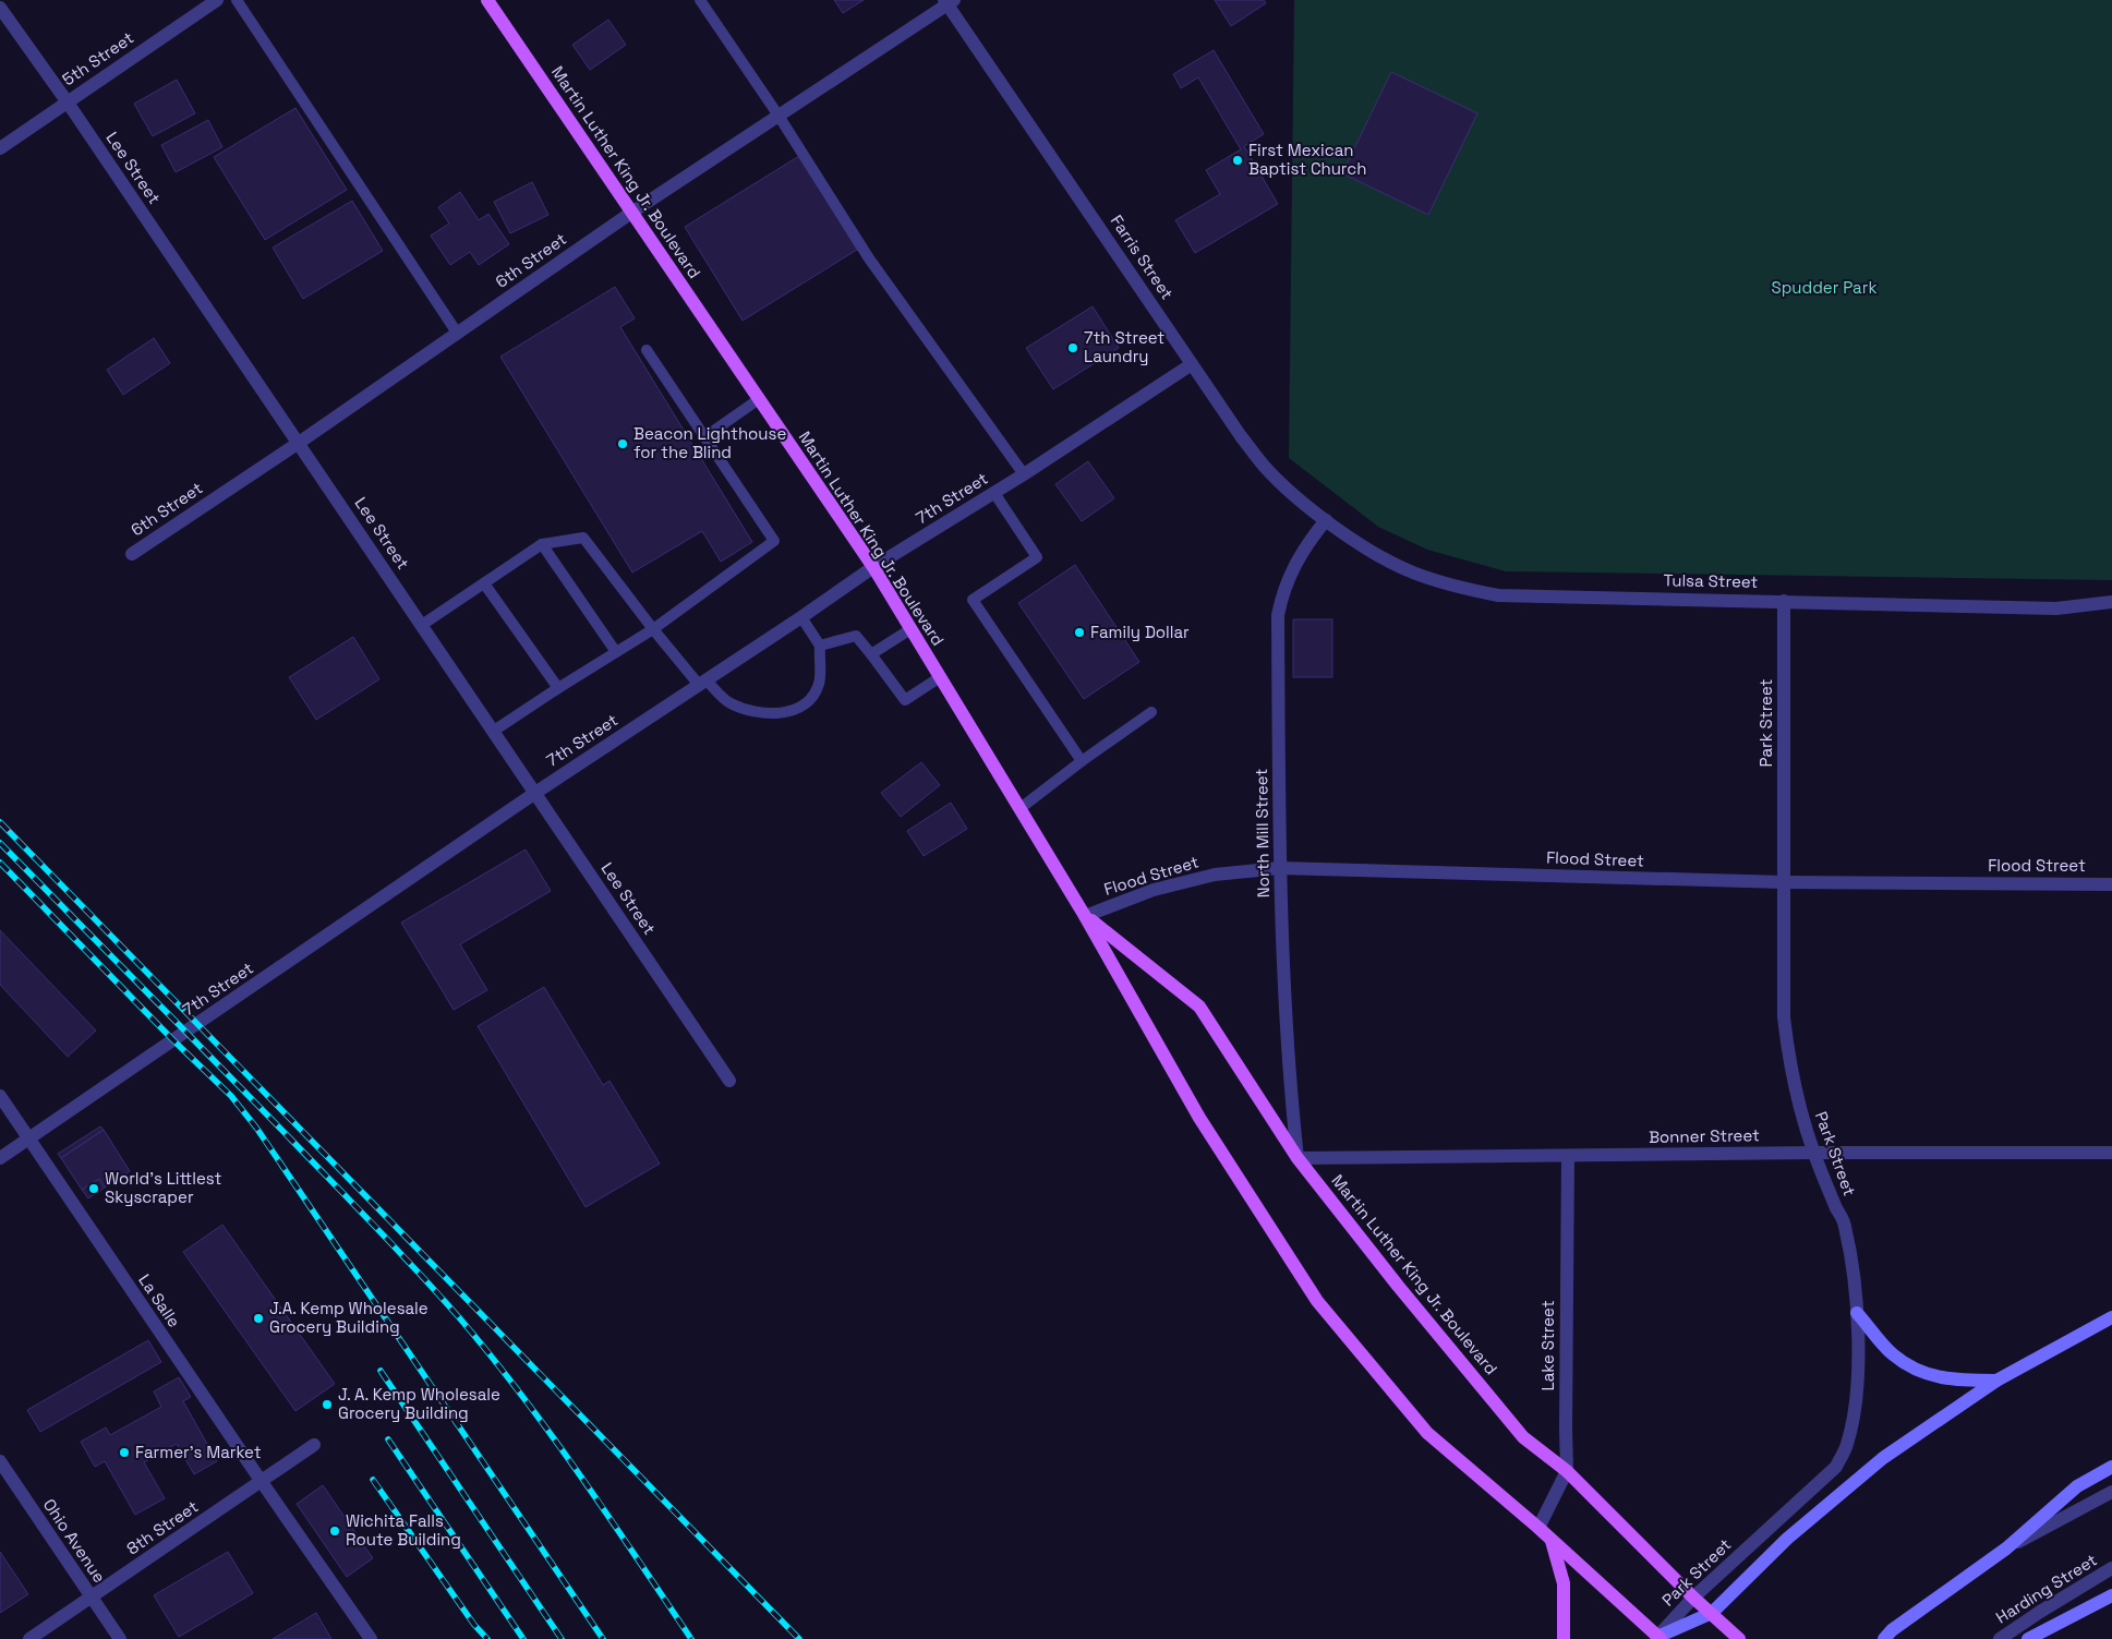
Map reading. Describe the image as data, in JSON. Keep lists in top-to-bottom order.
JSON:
{
  "streets": {
    "main road": ["Martin Luther King Jr. Boulevard"],
    "street": [
      "5th Street",
      "Lee Street",
      "Farris Street",
      "6th Street",
      "7th Street",
      "Tulsa Street",
      "Park Street",
      "North Mill Street",
      "Flood Street",
      "Bonner Street",
      "La Salle",
      "Lake Street",
      "8th Street",
      "Ohio Avenue",
      "Harding Street"
    ]
  },
  "crossings": [
    ["5th Street", "Lee Street"],
    ["Lee Street", "6th Street"],
    ["Lee Street", "7th Street"],
    ["Martin Luther King Jr. Boulevard", "6th Street"],
    ["Martin Luther King Jr. Boulevard", "7th Street"],
    ["Martin Luther King Jr. Boulevard", "Park Street"],
    ["Martin Luther King Jr. Boulevard", "North Mill Street"],
    ["Martin Luther King Jr. Boulevard", "Flood Street"],
    ["Martin Luther King Jr. Boulevard", "Bonner Street"],
    ["Martin Luther King Jr. Boulevard", "Lake Street"],
    ["Farris Street", "6th Street"],
    ["Farris Street", "7th Street"],
    ["Farris Street", "Tulsa Street"],
    ["Farris Street", "North Mill Street"],
    ["7th Street", "La Salle"],
    ["Tulsa Street", "Park Street"],
    ["Tulsa Street", "North Mill Street"],
    ["Park Street", "Flood Street"],
    ["Park Street", "Bonner Street"],
    ["North Mill Street", "Flood Street"],
    ["North Mill Street", "Bonner Street"],
    ["Bonner Street", "Lake Street"],
    ["La Salle", "8th Street"],
    ["8th Street", "Ohio Avenue"]
  ],
  "parks": ["Spudder Park"],
  "places": [
    "First Mexican Baptist Church",
    "7th Street Laundry",
    "Beacon Lighthouse for the Blind",
    "Family Dollar",
    "World's Littlest Skyscraper",
    "J.A. Kemp Wholesale Grocery Building",
    "J. A. Kemp Wholesale Grocery Building",
    "Farmer's Market",
    "Wichita Falls Route Building"
  ]
}
